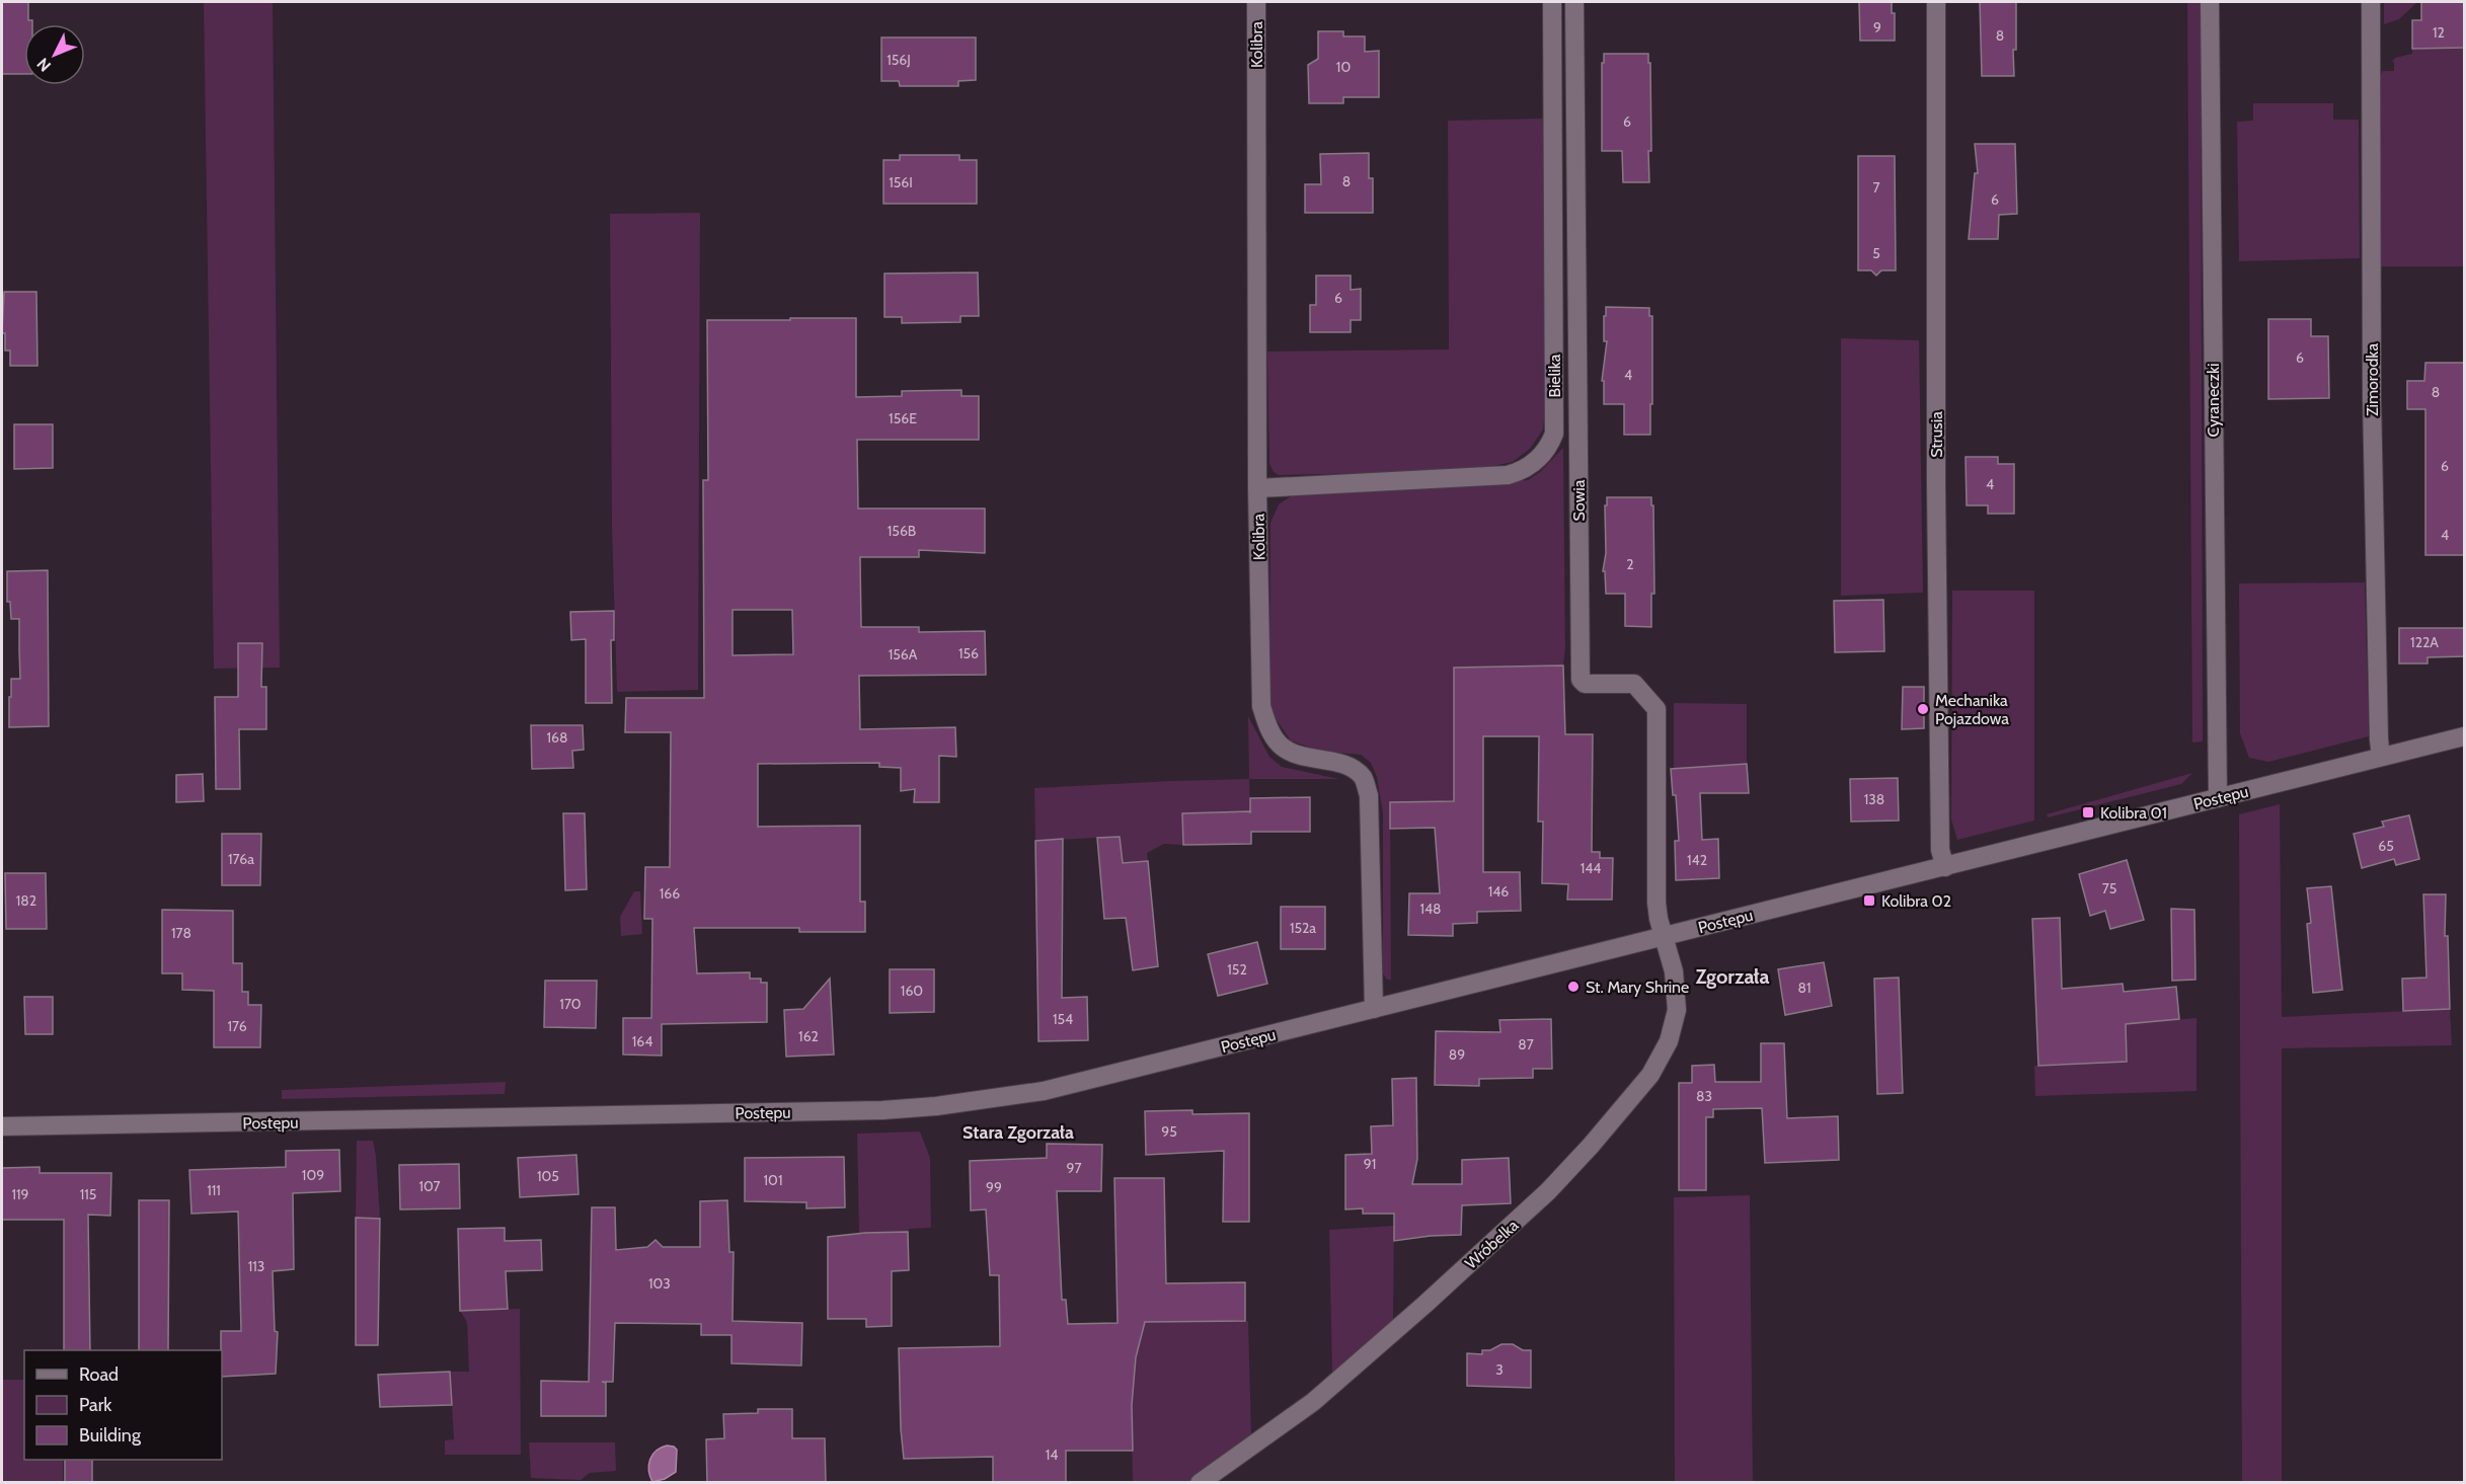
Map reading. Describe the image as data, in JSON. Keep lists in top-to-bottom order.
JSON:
{
  "streets": {
    "street": [
      "Kolibra",
      "Bielika",
      "Zimorodka",
      "Cyraneczki",
      "Strusia",
      "Sowia",
      "Postępu",
      "Wróbelka"
    ]
  },
  "crossings": [
    ["Kolibra", "Bielika"],
    ["Kolibra", "Postępu"],
    ["Zimorodka", "Postępu"],
    ["Cyraneczki", "Postępu"],
    ["Strusia", "Postępu"],
    ["Sowia", "Postępu"],
    ["Sowia", "Wróbelka"],
    ["Postępu", "Wróbelka"]
  ],
  "districts": ["Zgorzała", "Stara Zgorzała"],
  "places": {
    "other": ["Mechanika Pojazdowa", "St. Mary Shrine"],
    "transit": ["Kolibra 01", "Kolibra 02"]
  },
  "house_numbers": [
    "9",
    "12",
    "8",
    "156J",
    "10",
    "6",
    "8",
    "156I",
    "7",
    "6",
    "5",
    "6",
    "6",
    "4",
    "8",
    "156E",
    "6",
    "4",
    "156B",
    "4",
    "2",
    "122A",
    "156",
    "156A",
    "168",
    "138",
    "65",
    "176a",
    "142",
    "144",
    "75",
    "146",
    "166",
    "182",
    "148",
    "152a",
    "178",
    "152",
    "81",
    "160",
    "170",
    "154",
    "176",
    "162",
    "164",
    "87",
    "89",
    "83",
    "95",
    "91",
    "97",
    "109",
    "105",
    "101",
    "107",
    "99",
    "111",
    "119",
    "115",
    "113",
    "103",
    "3",
    "14"
  ],
  "legend": ["Road", "Park", "Building"],
  "north": "bottom left"
}
